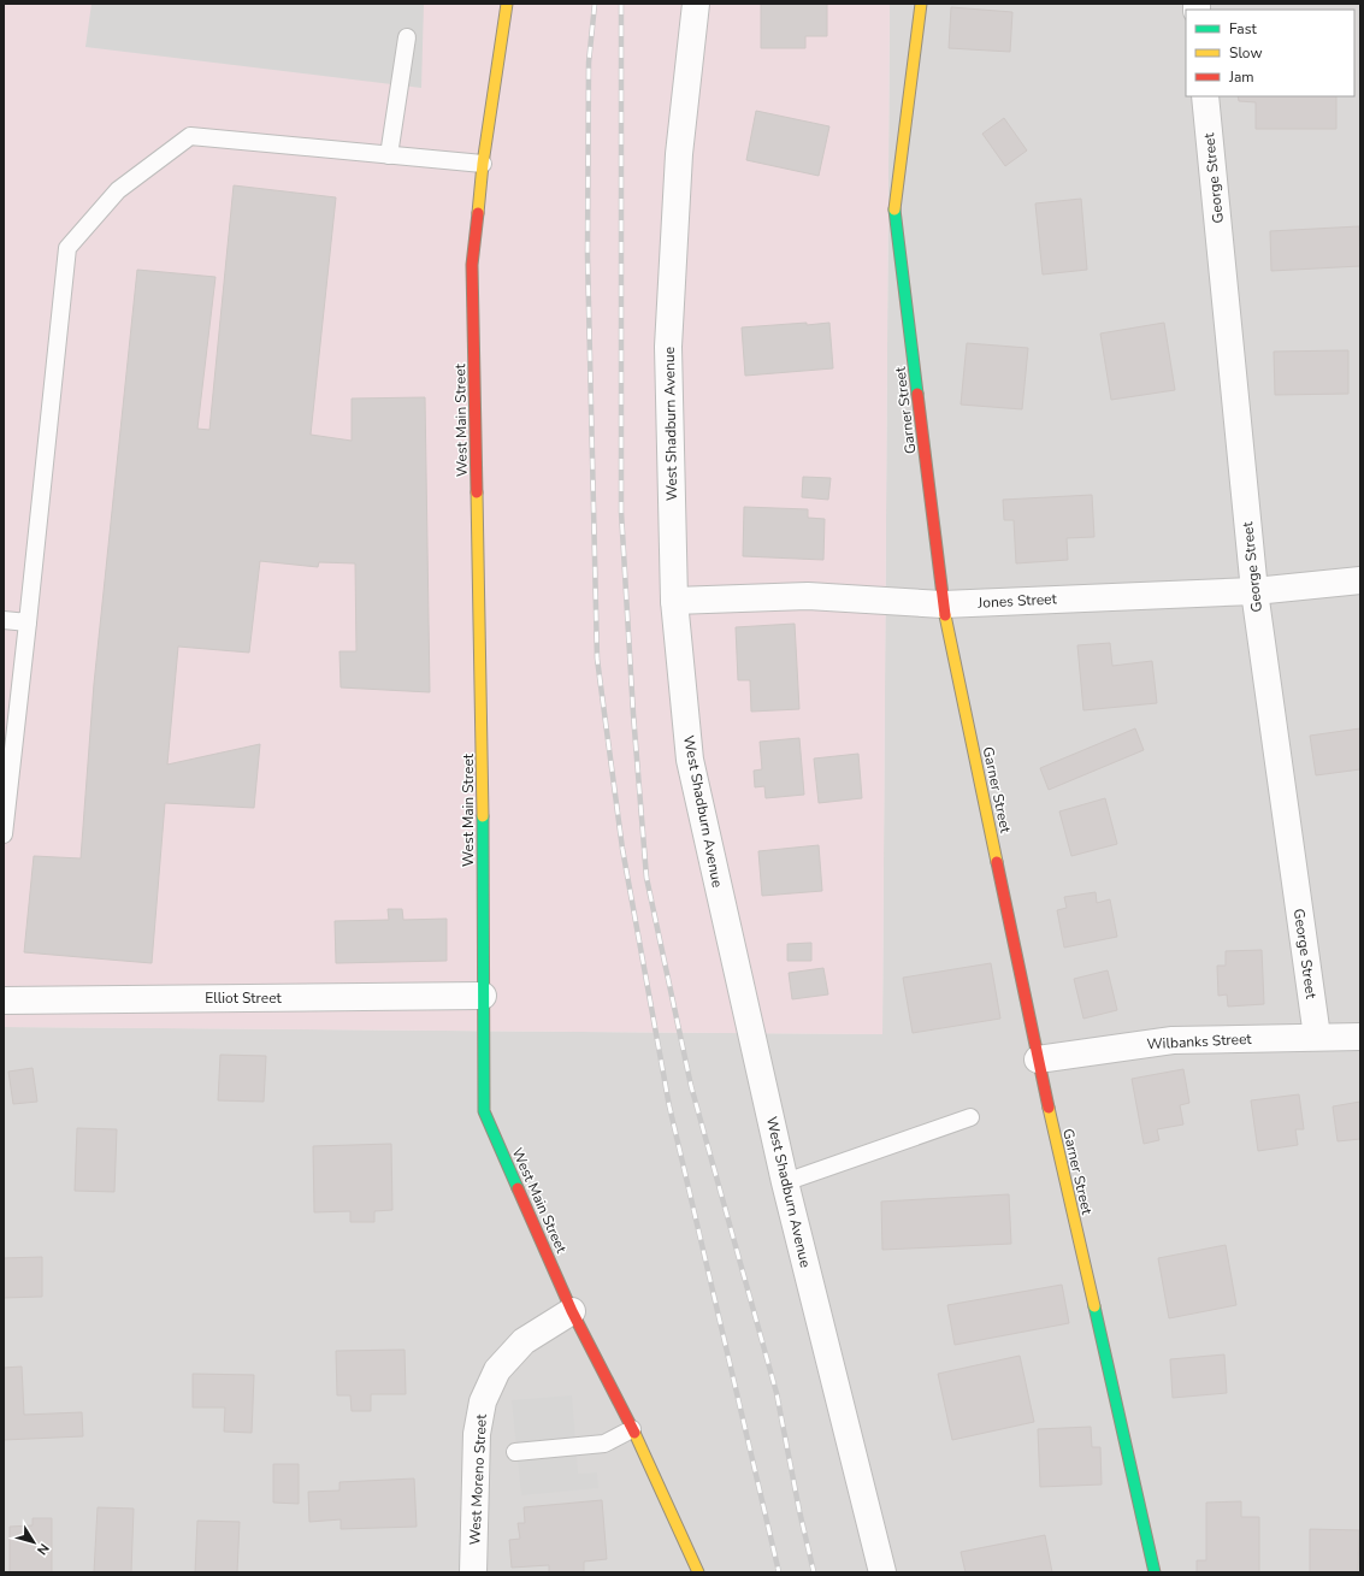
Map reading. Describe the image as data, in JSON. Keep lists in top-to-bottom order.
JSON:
{
  "streets": {
    "street": [
      "George Street",
      "Garner Street",
      "West Main Street",
      "West Shadburn Avenue",
      "Jones Street",
      "Elliot Street",
      "Wilbanks Street",
      "West Moreno Street"
    ]
  },
  "crossings": [
    ["George Street", "Jones Street"],
    ["George Street", "Wilbanks Street"],
    ["Garner Street", "Jones Street"],
    ["Garner Street", "Wilbanks Street"],
    ["West Main Street", "Elliot Street"],
    ["West Main Street", "West Moreno Street"],
    ["West Shadburn Avenue", "Jones Street"]
  ],
  "legend": ["Fast", "Slow", "Jam"],
  "north": "bottom right"
}
